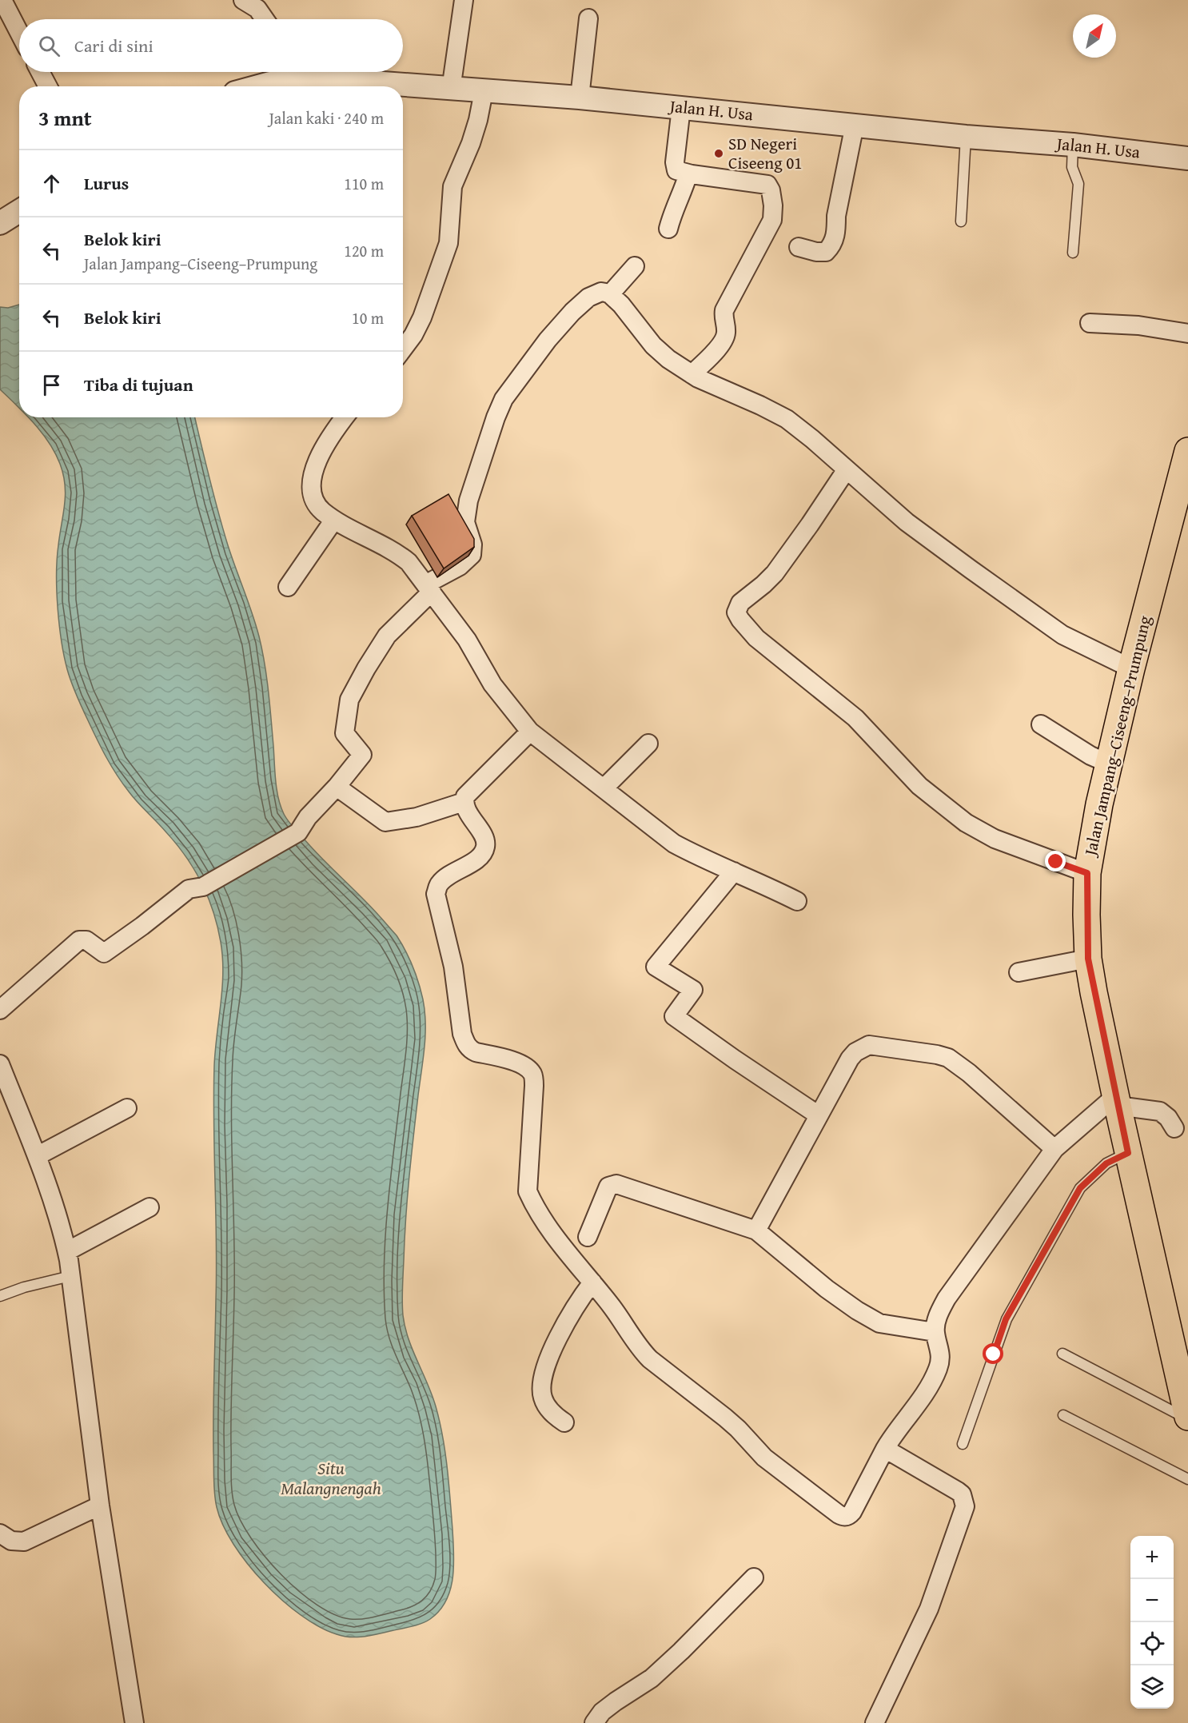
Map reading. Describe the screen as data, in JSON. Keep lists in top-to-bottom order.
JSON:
{
  "streets": {
    "main road": ["Jalan Jampang–Ciseeng–Prumpung"],
    "street": ["Jalan H. Usa"]
  },
  "water": ["Situ Malangnengah"],
  "places": ["SD Negeri Ciseeng 01"],
  "north": "top right",
  "page": {
    "search": "Cari di sini",
    "heading": ["3 mnt", "Jalan kaki · 240 m"],
    "list": [
      ["Lurus", "110 m"],
      ["Belok kiri", "Jalan Jampang–Ciseeng–Prumpung", "120 m"],
      ["Belok kiri", "10 m"],
      "Tiba di tujuan"
    ],
    "map_buttons": ["+", "−"]
  }
}
